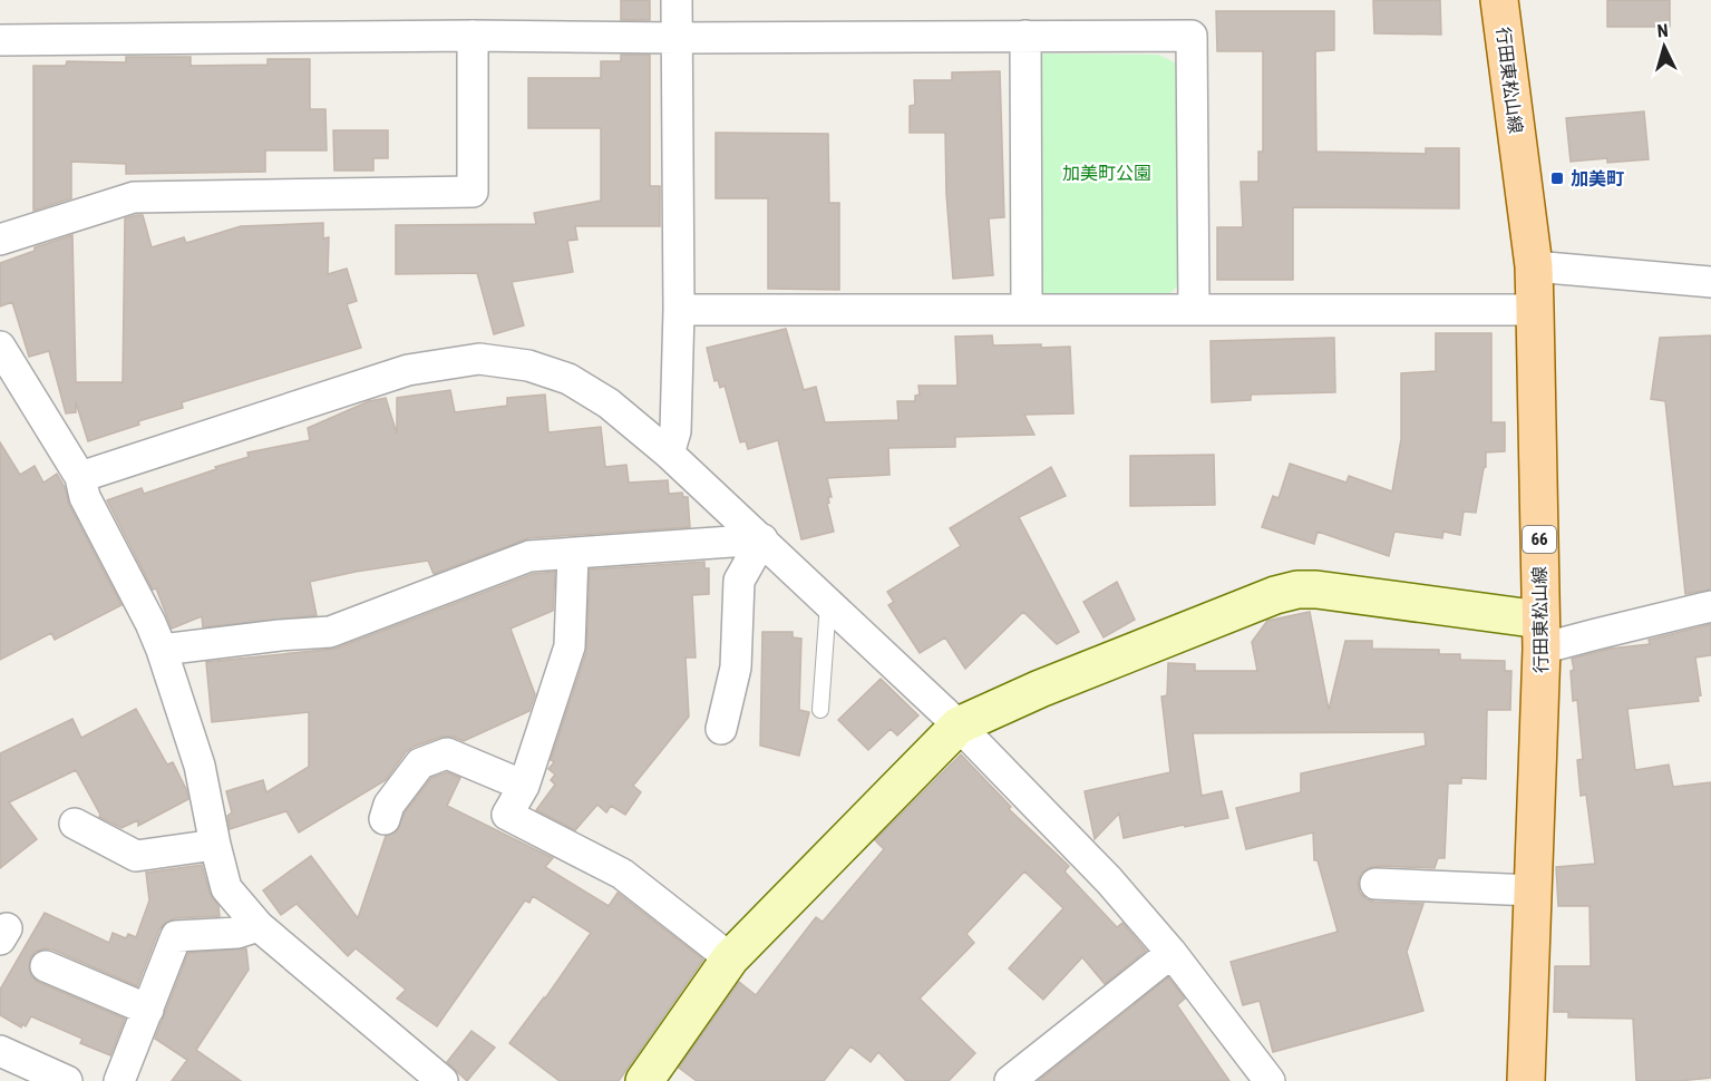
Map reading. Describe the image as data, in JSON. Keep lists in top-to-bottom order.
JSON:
{
  "streets": {
    "main road": ["行田東松山線", "66"]
  },
  "parks": ["加美町公園"],
  "places": {
    "transit": ["加美町"]
  },
  "north": "top"
}
